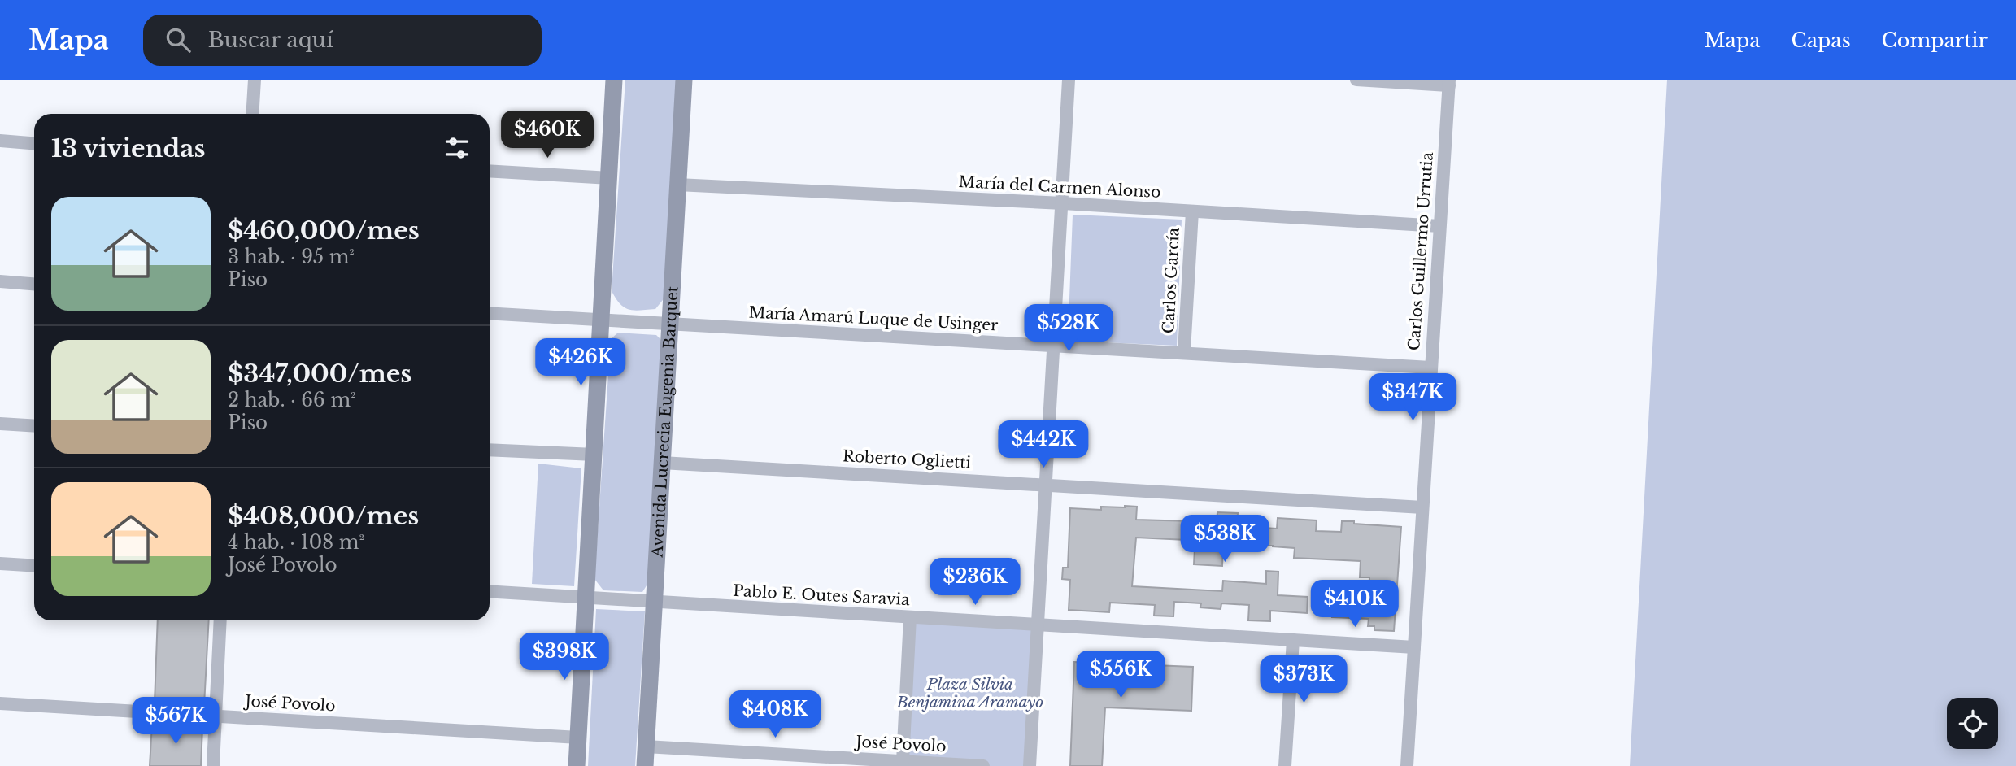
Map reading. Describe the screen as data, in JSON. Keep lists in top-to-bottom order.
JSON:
{
  "streets": {
    "street": [
      "María del Carmen Alonso",
      "Carlos Guillermo Urrutia",
      "Carlos García",
      "María Amarú Luque de Usinger",
      "Avenida Lucrecia Eugenia Barquet",
      "Roberto Oglietti",
      "Pablo E. Outes Saravia",
      "José Povolo"
    ]
  },
  "crossings": [
    ["María del Carmen Alonso", "Carlos Guillermo Urrutia"],
    ["María del Carmen Alonso", "Carlos García"],
    ["María del Carmen Alonso", "Avenida Lucrecia Eugenia Barquet"],
    ["Carlos Guillermo Urrutia", "María Amarú Luque de Usinger"],
    ["Carlos Guillermo Urrutia", "Roberto Oglietti"],
    ["Carlos Guillermo Urrutia", "Pablo E. Outes Saravia"],
    ["Carlos García", "María Amarú Luque de Usinger"],
    ["María Amarú Luque de Usinger", "Avenida Lucrecia Eugenia Barquet"],
    ["Avenida Lucrecia Eugenia Barquet", "Roberto Oglietti"],
    ["Avenida Lucrecia Eugenia Barquet", "Pablo E. Outes Saravia"],
    ["Avenida Lucrecia Eugenia Barquet", "José Povolo"]
  ],
  "parks": ["Plaza Silvia Benjamina Aramayo"],
  "page": {
    "header": "Mapa",
    "search": "Buscar aquí",
    "nav": ["Mapa", "Capas", "Compartir"],
    "price": [
      "$460K",
      "$528K",
      "$426K",
      "$347K",
      "$442K",
      "$538K",
      "$236K",
      "$410K",
      "$398K",
      "$556K",
      "$373K",
      "$408K",
      "$567K"
    ],
    "heading": "13 viviendas",
    "list": [
      {
        "name": "$460,000/mes",
        "note": "3 hab. · 95 m² · Piso"
      },
      {
        "name": "$347,000/mes",
        "note": "2 hab. · 66 m² · Piso"
      },
      {
        "name": "$408,000/mes",
        "note": "4 hab. · 108 m² · José Povolo"
      }
    ]
  }
}
